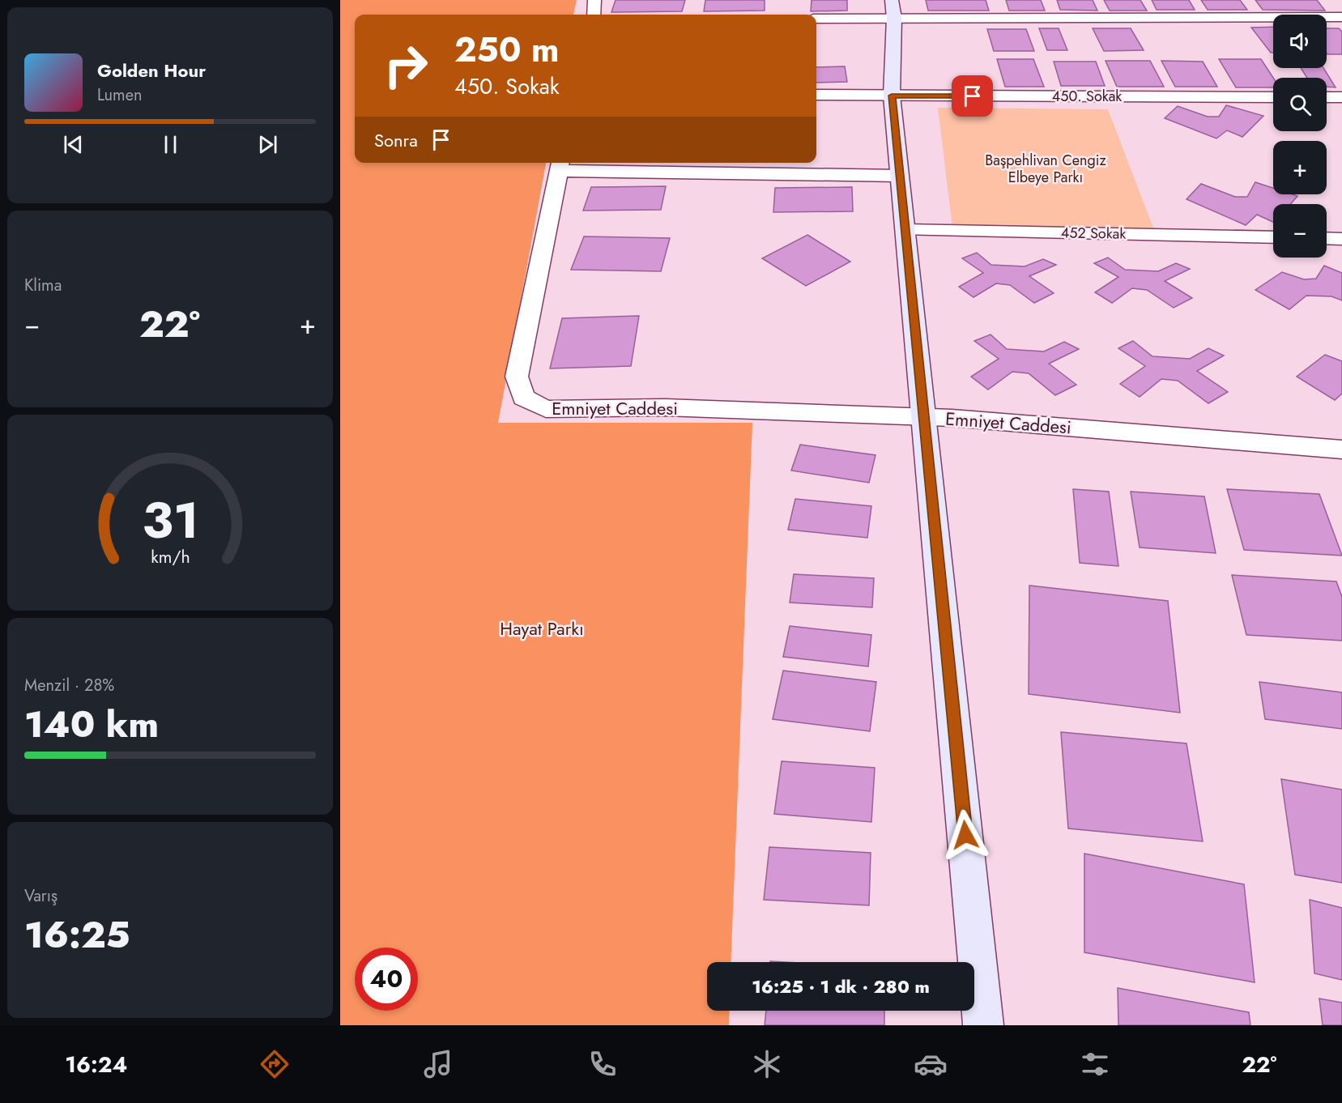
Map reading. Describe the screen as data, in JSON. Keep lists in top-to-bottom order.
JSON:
{
  "streets": {
    "street": ["450. Sokak", "452 Sokak", "Emniyet Caddesi"]
  },
  "parks": ["Başpehlivan Cengiz Elbeye Parkı", "Hayat Parkı"],
  "page": {
    "map_buttons": ["+", "−"],
    "turn": ["250 m", "450. Sokak"],
    "song": ["Golden Hour", "Lumen"],
    "then": "Sonra",
    "tile": [
      "Klima",
      ["Menzil · 28%", "140 km"],
      ["Varış", "16:25"]
    ],
    "heat": ["−", "22°", "+"],
    "limit": "40",
    "trip": "16:25 · 1 dk · 280 m",
    "tabs": ["16:24", "22°"],
    "gauge": ["31", "km/h"]
  }
}
